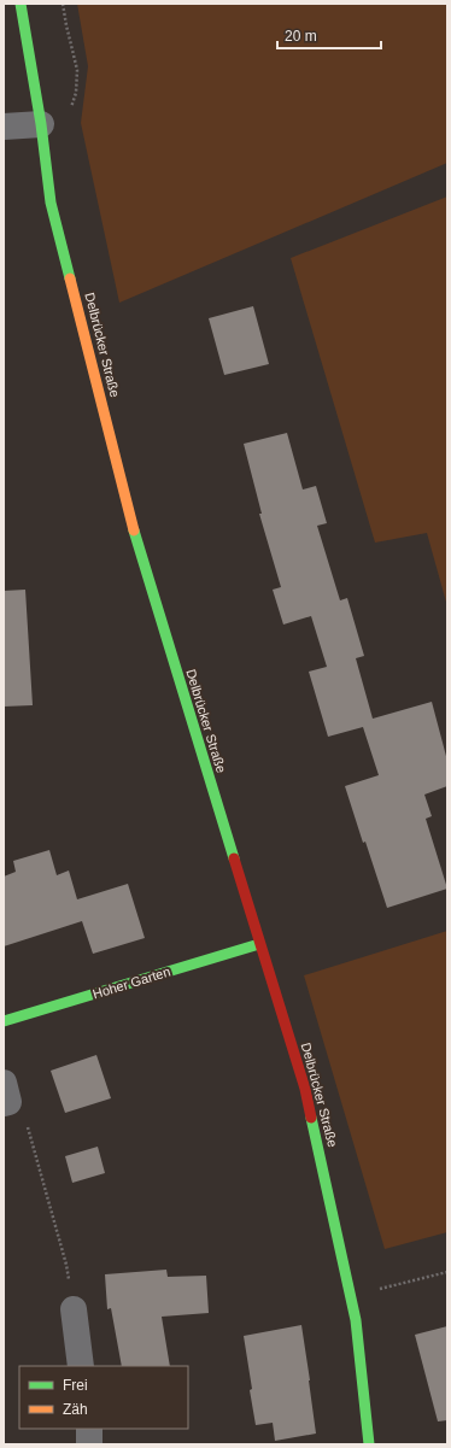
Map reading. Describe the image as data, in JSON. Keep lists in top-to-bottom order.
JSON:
{
  "streets": {
    "main road": ["Delbrücker Straße", "Hoher Garten"]
  },
  "crossings": [
    ["Delbrücker Straße", "Hoher Garten"]
  ],
  "legend": ["Frei", "Zäh"],
  "scale_bar": "20 m"
}
